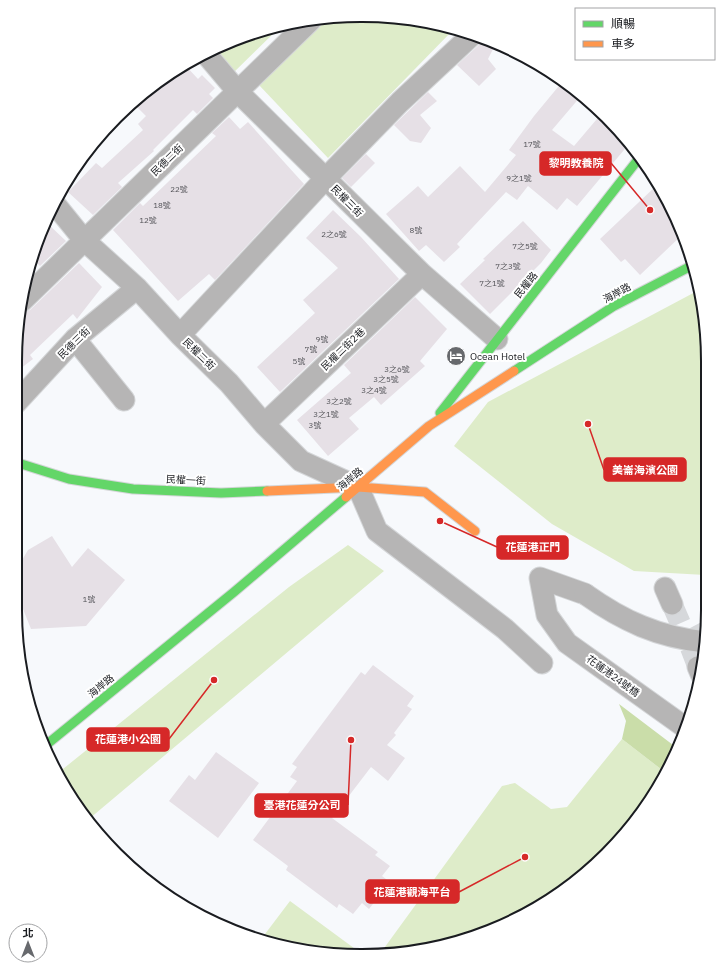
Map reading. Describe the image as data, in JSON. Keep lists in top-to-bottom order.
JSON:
{
  "streets": {
    "street": [
      "民德二街",
      "民權三街",
      "民權路",
      "海岸路",
      "民德三街",
      "民權二街2巷",
      "民權二街",
      "民權一街",
      "花蓮港24號橋"
    ]
  },
  "crossings": [
    ["民德二街", "民權三街"],
    ["民德二街", "民權二街"],
    ["民權三街", "民權路"],
    ["民權三街", "民權二街2巷"],
    ["民權路", "海岸路"],
    ["海岸路", "民權二街"],
    ["海岸路", "民權一街"],
    ["民德三街", "民權二街"],
    ["民權二街2巷", "民權二街"],
    ["民權二街", "民權一街"]
  ],
  "places": {
    "other": [
      "黎明教養院",
      "美崙海濱公園",
      "花蓮港正門",
      "花蓮港小公園",
      "臺港花蓮分公司",
      "花蓮港觀海平台"
    ],
    "hotel": ["Ocean Hotel"]
  },
  "house_numbers": [
    "17號",
    "9之1號",
    "22號",
    "18號",
    "12號",
    "8號",
    "2之6號",
    "7之5號",
    "7之3號",
    "7之1號",
    "9號",
    "7號",
    "5號",
    "3之6號",
    "3之5號",
    "3之4號",
    "3之2號",
    "3之1號",
    "3號",
    "1號"
  ],
  "legend": ["順暢", "車多"],
  "north": "top"
}
